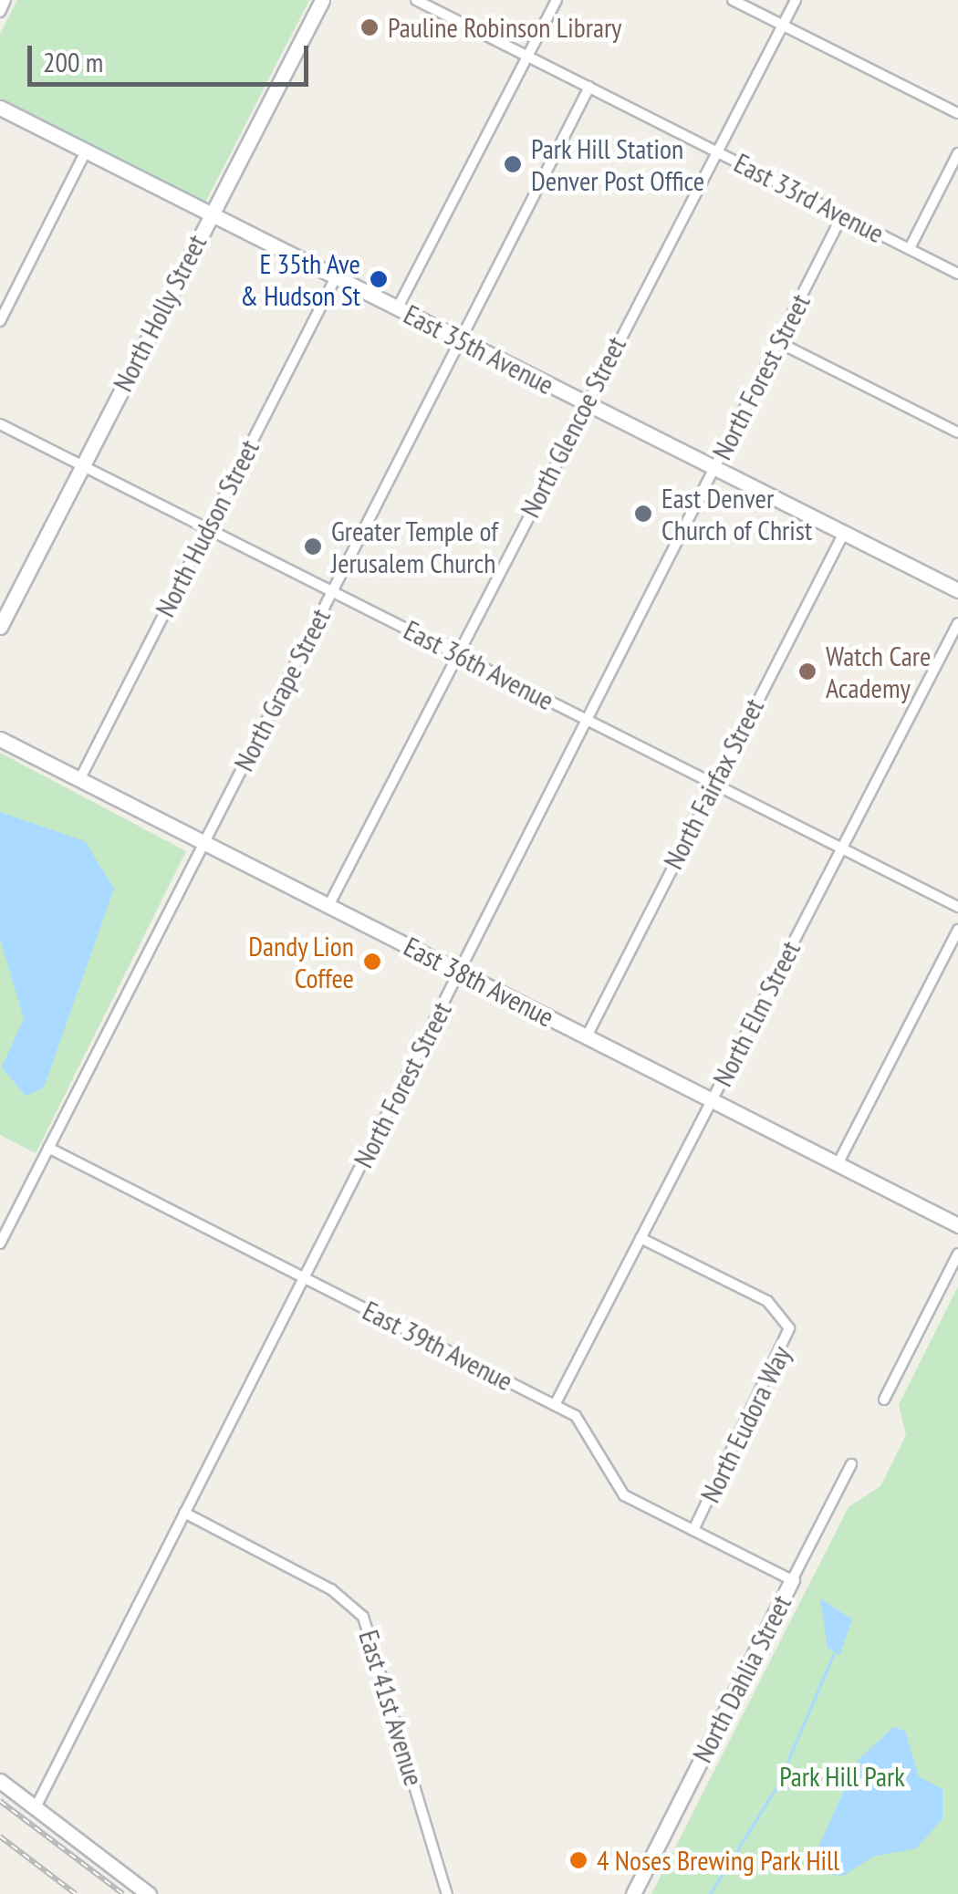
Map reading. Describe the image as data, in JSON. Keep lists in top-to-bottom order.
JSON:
{
  "streets": {
    "street": [
      "East 33rd Avenue",
      "North Holly Street",
      "East 35th Avenue",
      "North Forest Street",
      "North Glencoe Street",
      "North Hudson Street",
      "East 36th Avenue",
      "North Grape Street",
      "North Fairfax Street",
      "East 38th Avenue",
      "North Elm Street",
      "East 39th Avenue",
      "North Eudora Way",
      "North Dahlia Street",
      "East 41st Avenue"
    ]
  },
  "crossings": [
    ["East 33rd Avenue", "North Forest Street"],
    ["East 33rd Avenue", "North Glencoe Street"],
    ["East 33rd Avenue", "North Grape Street"],
    ["North Holly Street", "East 35th Avenue"],
    ["North Holly Street", "East 36th Avenue"],
    ["East 35th Avenue", "North Forest Street"],
    ["East 35th Avenue", "North Glencoe Street"],
    ["East 35th Avenue", "North Hudson Street"],
    ["East 35th Avenue", "North Grape Street"],
    ["East 35th Avenue", "North Fairfax Street"],
    ["North Forest Street", "East 36th Avenue"],
    ["North Forest Street", "East 38th Avenue"],
    ["North Forest Street", "East 39th Avenue"],
    ["North Forest Street", "East 41st Avenue"],
    ["North Glencoe Street", "East 36th Avenue"],
    ["North Glencoe Street", "East 38th Avenue"],
    ["North Hudson Street", "East 36th Avenue"],
    ["North Hudson Street", "East 38th Avenue"],
    ["East 36th Avenue", "North Grape Street"],
    ["East 36th Avenue", "North Fairfax Street"],
    ["East 36th Avenue", "North Elm Street"],
    ["North Grape Street", "East 38th Avenue"],
    ["North Grape Street", "East 39th Avenue"],
    ["North Fairfax Street", "East 38th Avenue"],
    ["East 38th Avenue", "North Elm Street"],
    ["North Elm Street", "East 39th Avenue"],
    ["North Elm Street", "North Eudora Way"],
    ["East 39th Avenue", "North Eudora Way"],
    ["East 39th Avenue", "North Dahlia Street"]
  ],
  "parks": ["Park Hill Park"],
  "places": [
    "Pauline Robinson Library",
    "Park Hill Station Denver Post Office",
    "E 35th Ave & Hudson St",
    "East Denver Church of Christ",
    "Greater Temple of Jerusalem Church",
    "Watch Care Academy",
    "Dandy Lion Coffee",
    "4 Noses Brewing Park Hill"
  ],
  "scale_bar": "200 m"
}
